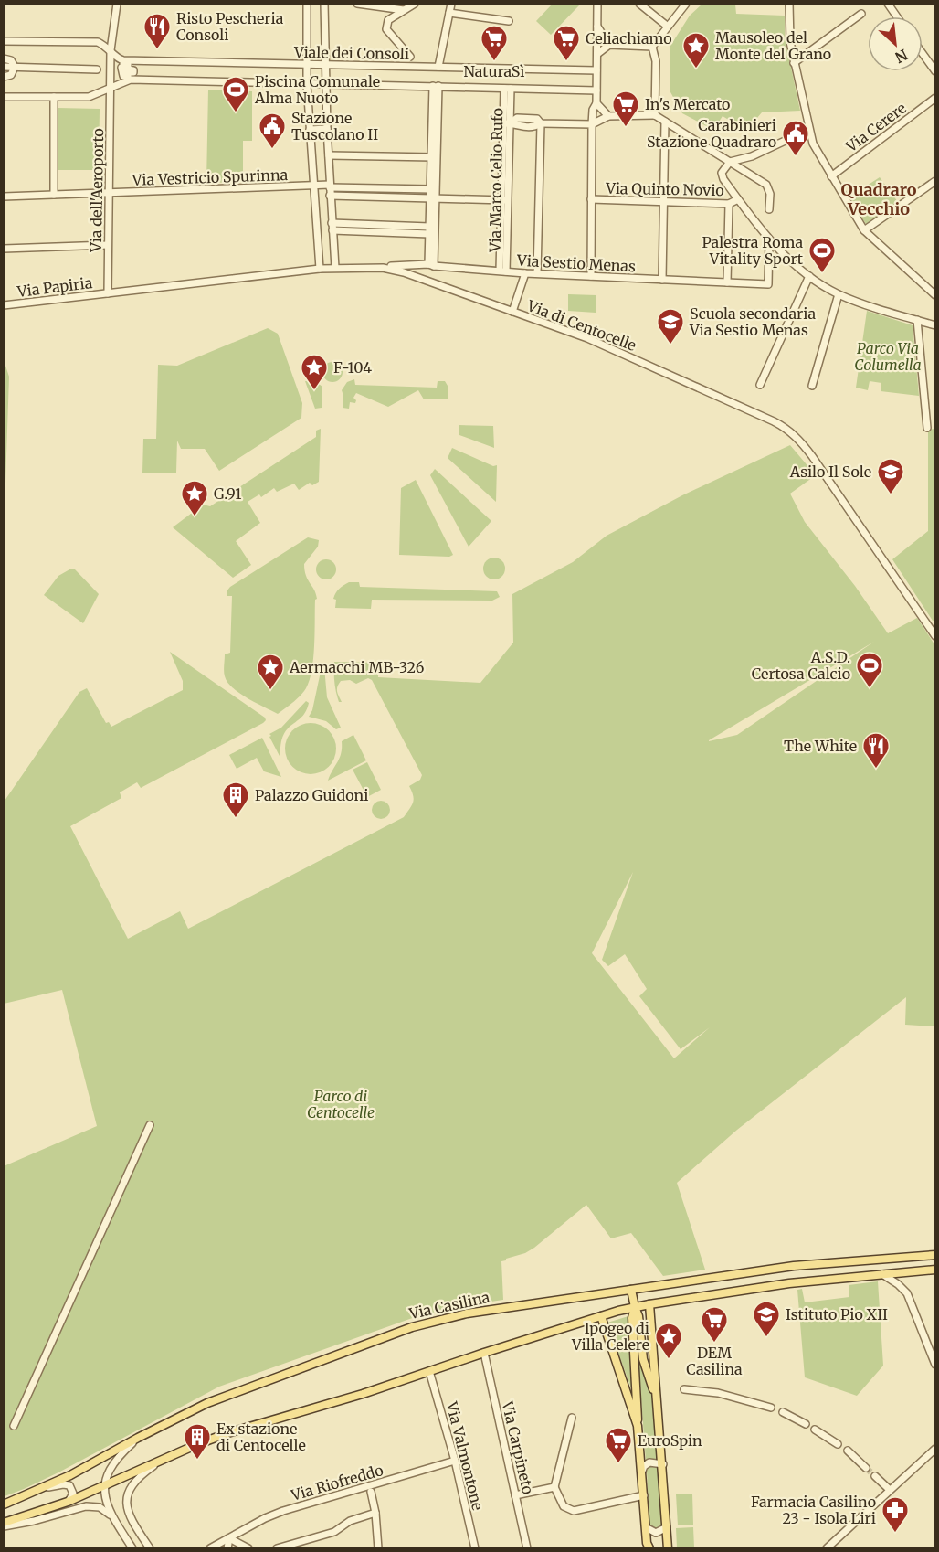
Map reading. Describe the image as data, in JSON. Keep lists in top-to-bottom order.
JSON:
{
  "streets": {
    "main road": ["Via Casilina"],
    "street": [
      "Viale dei Consoli",
      "Via Cerere",
      "Via Vestricio Spurinna",
      "Via Marco Celio Rufo",
      "Via Quinto Novio",
      "Via dell'Aeroporto",
      "Via Sestio Menas",
      "Via Papiria",
      "Via di Centocelle",
      "Via Carpineto",
      "Via Valmontone",
      "Via Riofreddo"
    ]
  },
  "crossings": [
    ["Viale dei Consoli", "Via Marco Celio Rufo"],
    ["Viale dei Consoli", "Via dell'Aeroporto"],
    ["Via Vestricio Spurinna", "Via dell'Aeroporto"],
    ["Via Marco Celio Rufo", "Via Sestio Menas"],
    ["Via dell'Aeroporto", "Via Papiria"],
    ["Via dell'Aeroporto", "Via di Centocelle"],
    ["Via Sestio Menas", "Via di Centocelle"],
    ["Via Papiria", "Via di Centocelle"],
    ["Via Valmontone", "Via Riofreddo"]
  ],
  "districts": ["Quadraro Vecchio"],
  "parks": ["Parco Via Columella", "Parco di Centocelle"],
  "places": {
    "restaurant": ["Risto Pescheria Consoli", "The White"],
    "supermarket": [
      "NaturaSì",
      "Celiachiamo",
      "In's Mercato",
      "DEM Casilina",
      "EuroSpin"
    ],
    "place": [
      "Mausoleo del Monte del Grano",
      "F-104",
      "G.91",
      "Aermacchi MB-326",
      "Ipogeo di Villa Celere"
    ],
    "sports": ["Piscina Comunale Alma Nuoto", "Palestra Roma Vitality Sport", "A.S.D. Certosa Calcio"],
    "public building": ["Stazione Tuscolano II", "Carabinieri Stazione Quadraro"],
    "school or university": ["Scuola secondaria Via Sestio Menas", "Asilo Il Sole", "Istituto Pio XII"],
    "building": ["Palazzo Guidoni", "Ex stazione di Centocelle"],
    "pharmacy": ["Farmacia Casilino 23 - Isola Liri"]
  },
  "north": "bottom right"
}
